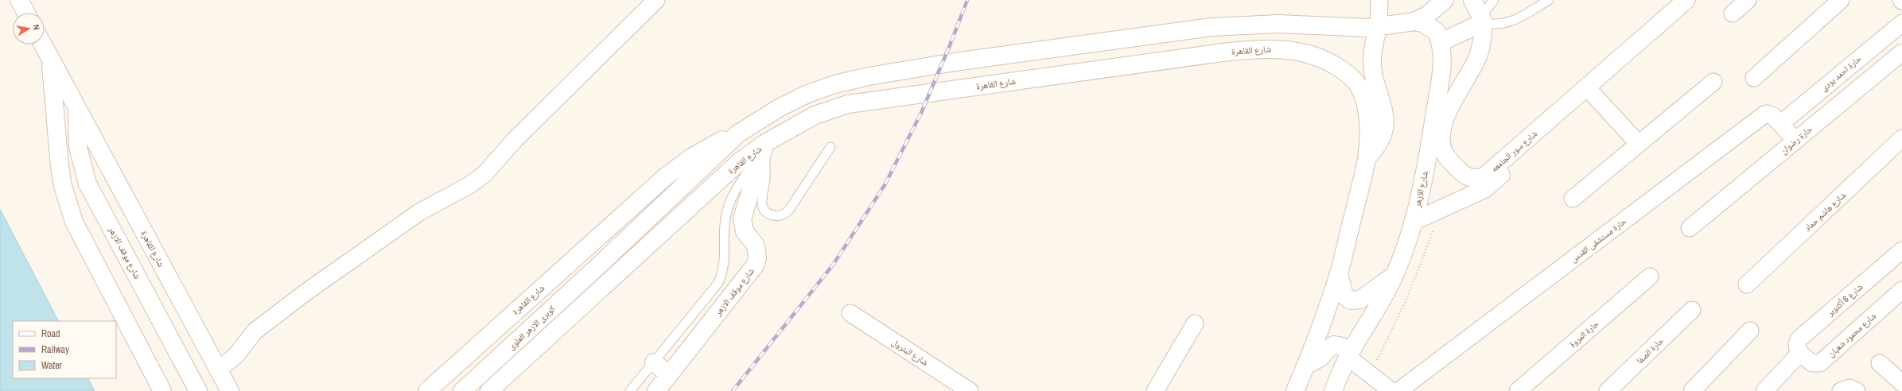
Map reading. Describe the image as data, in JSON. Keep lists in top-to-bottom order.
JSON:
{
  "streets": {
    "main road": [
      "شارع القاهرة",
      "شارع سور الجامعه",
      "شارع الازهر",
      "شارع موقف الازهر",
      "كوبرى الازهر العلوى"
    ],
    "street": [
      "حارة احمد بودى",
      "حارة رضوان",
      "شارع هاشم حماد",
      "حارة مستشفى القدس",
      "شارع 6 أكتوبر",
      "حارة المروة",
      "شارع محمود شعبان",
      "حارة الصفا",
      "شارع البترول"
    ]
  },
  "crossings": [
    ["شارع القاهرة", "شارع الازهر"],
    ["شارع القاهرة", "شارع موقف الازهر"],
    ["شارع القاهرة", "كوبرى الازهر العلوى"],
    ["حارة احمد بودى", "حارة مستشفى القدس"],
    ["حارة رضوان", "حارة مستشفى القدس"],
    ["شارع سور الجامعه", "شارع الازهر"],
    ["شارع 6 أكتوبر", "شارع محمود شعبان"]
  ],
  "legend": ["Road", "Railway", "Water"],
  "north": "right"
}
